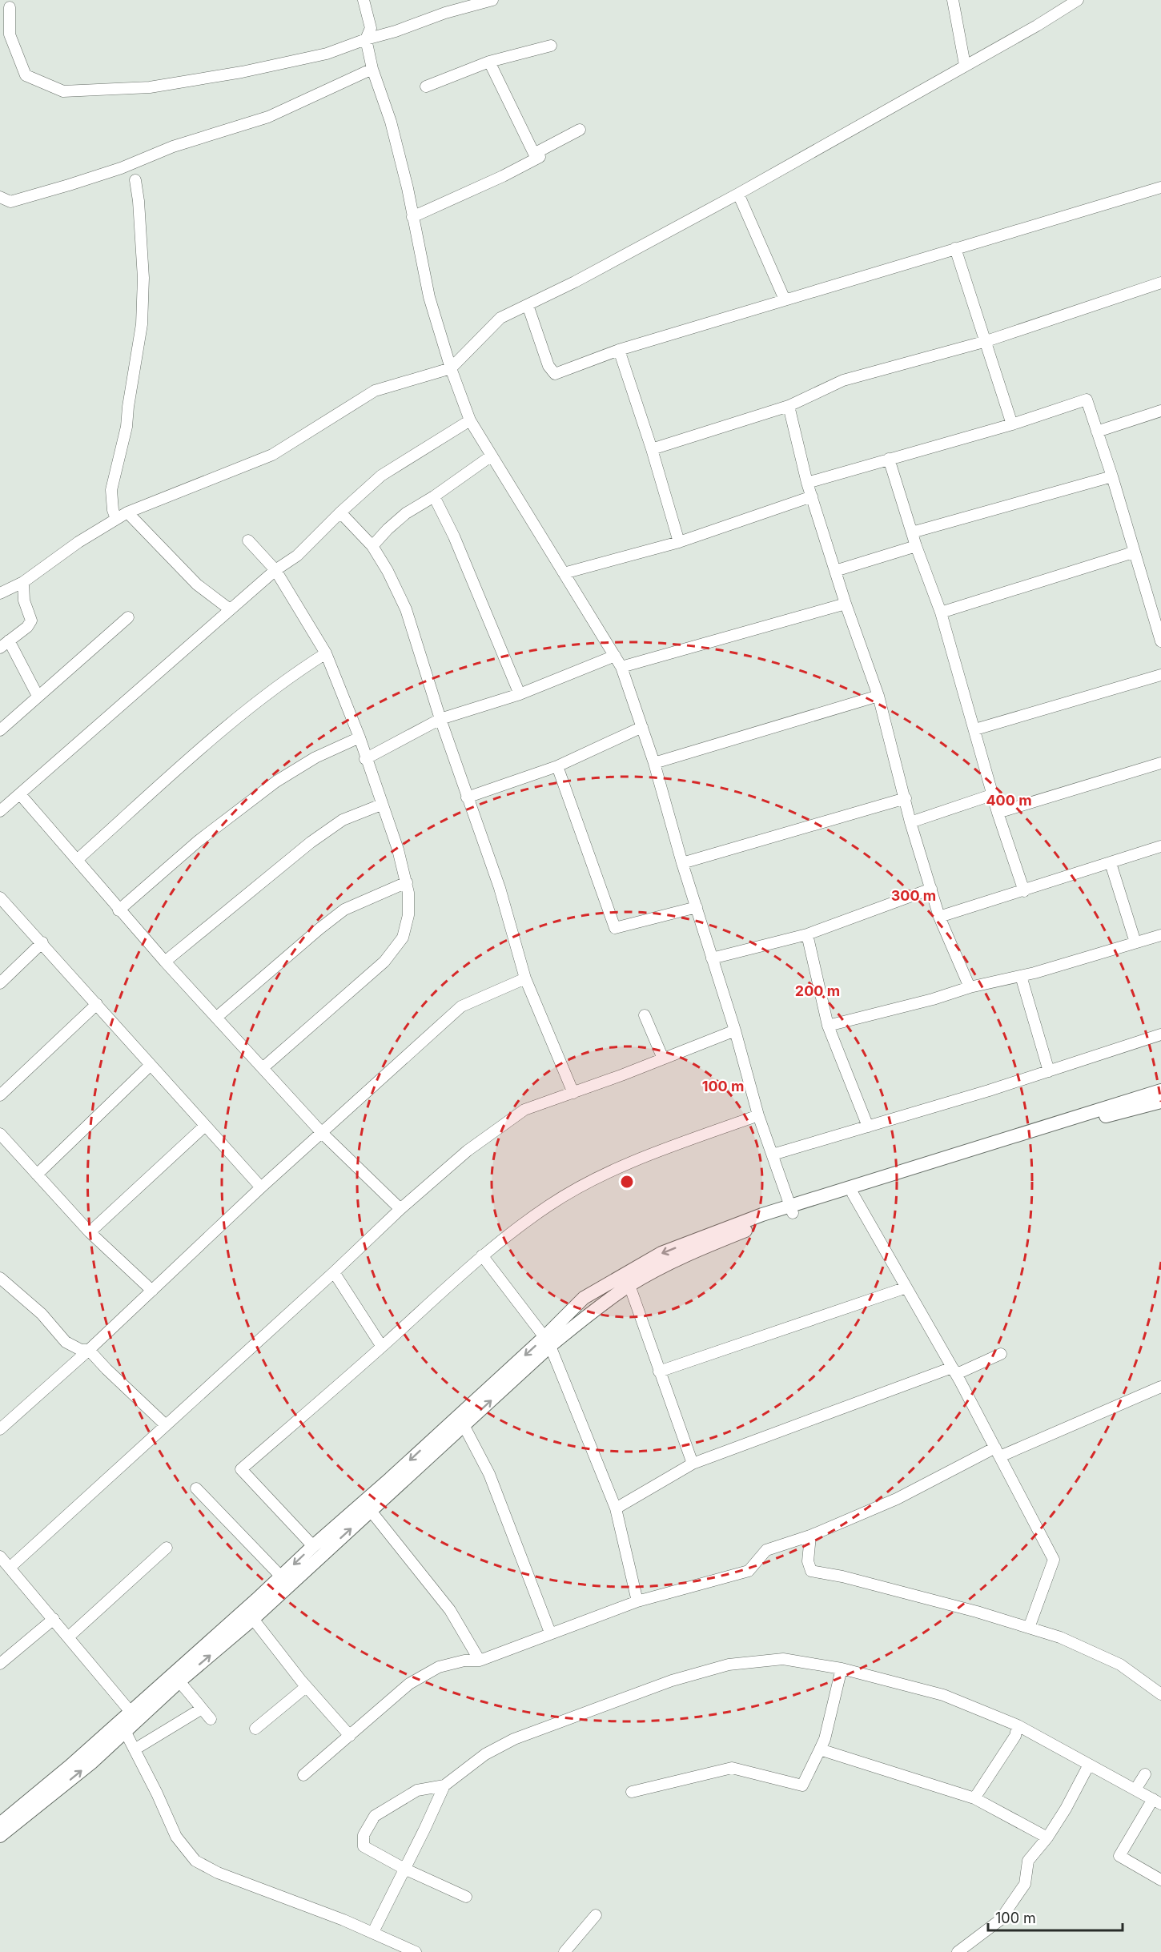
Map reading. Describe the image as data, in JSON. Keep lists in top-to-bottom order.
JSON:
{
  "scale_bar": "100 m",
  "rings": [
    "400 m",
    "300 m",
    "200 m",
    "100 m"
  ]
}
